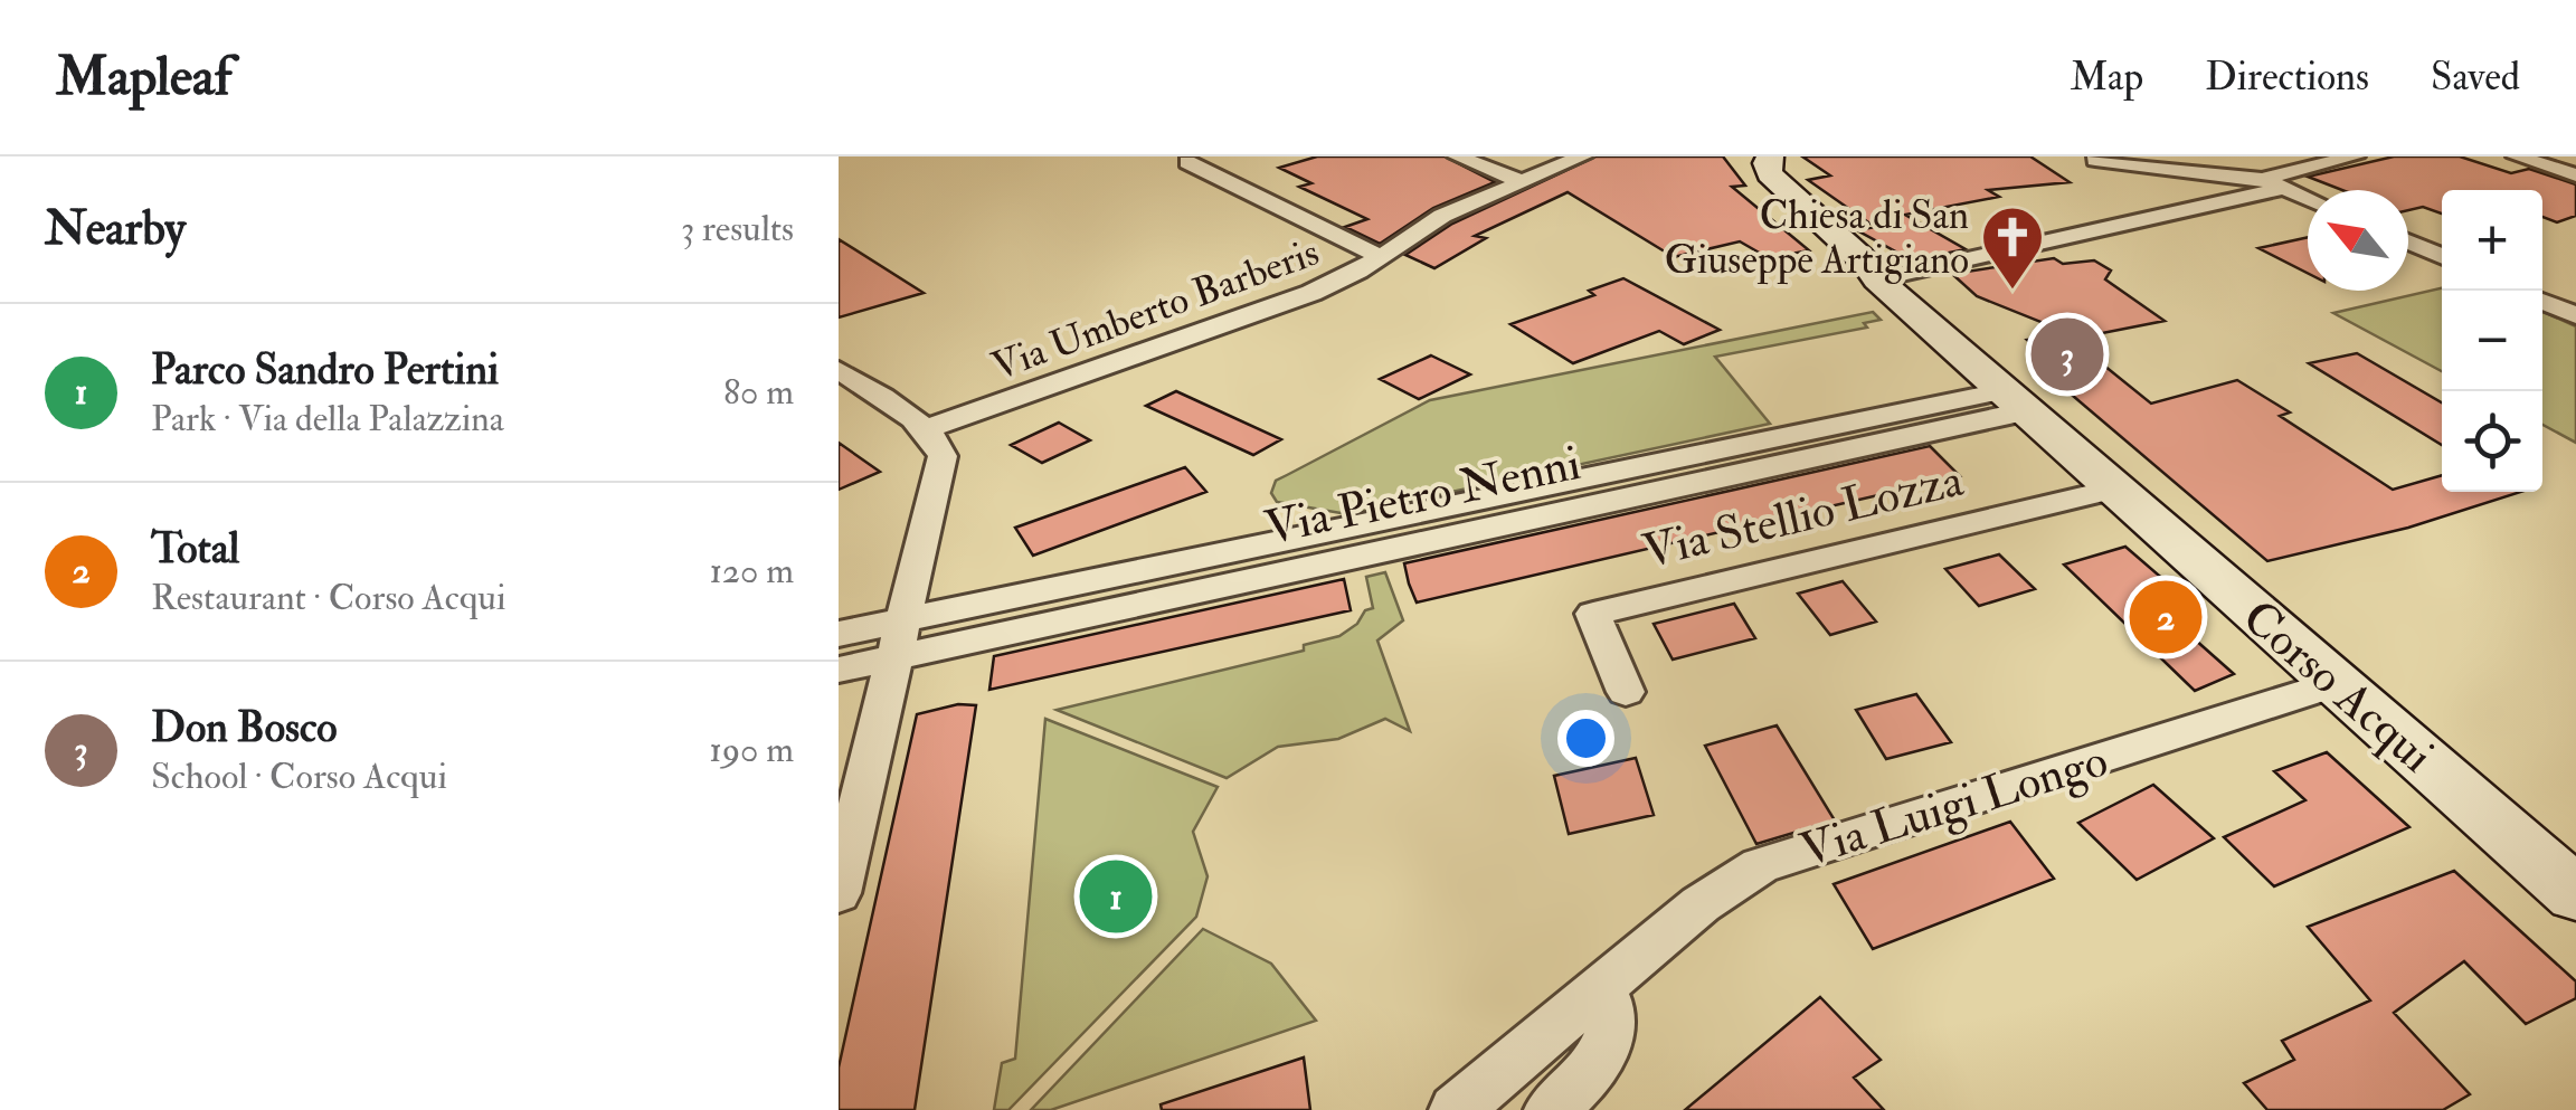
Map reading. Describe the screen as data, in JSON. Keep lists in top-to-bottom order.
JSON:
{
  "streets": {
    "street": [
      "Via Umberto Barberis",
      "Via Pietro Nenni",
      "Via Stellio Lozza",
      "Corso Acqui",
      "Via Luigi Longo"
    ]
  },
  "crossings": [
    ["Via Pietro Nenni", "Corso Acqui"],
    ["Via Stellio Lozza", "Corso Acqui"],
    ["Corso Acqui", "Via Luigi Longo"]
  ],
  "places": {
    "church": ["Chiesa di San Giuseppe Artigiano"]
  },
  "north": "top left",
  "page": {
    "header": "Mapleaf",
    "nav": ["Map", "Directions", "Saved"],
    "heading": ["Nearby", "3 results"],
    "map_buttons": ["+", "−"],
    "list": [
      {
        "mark": "1",
        "name": "Parco Sandro Pertini",
        "note": "Park · Via della Palazzina",
        "value": "80 m"
      },
      {
        "mark": "2",
        "name": "Total",
        "note": "Restaurant · Corso Acqui",
        "value": "120 m"
      },
      {
        "mark": "3",
        "name": "Don Bosco",
        "note": "School · Corso Acqui",
        "value": "190 m"
      }
    ],
    "pins": ["3", "2", "1"]
  }
}
